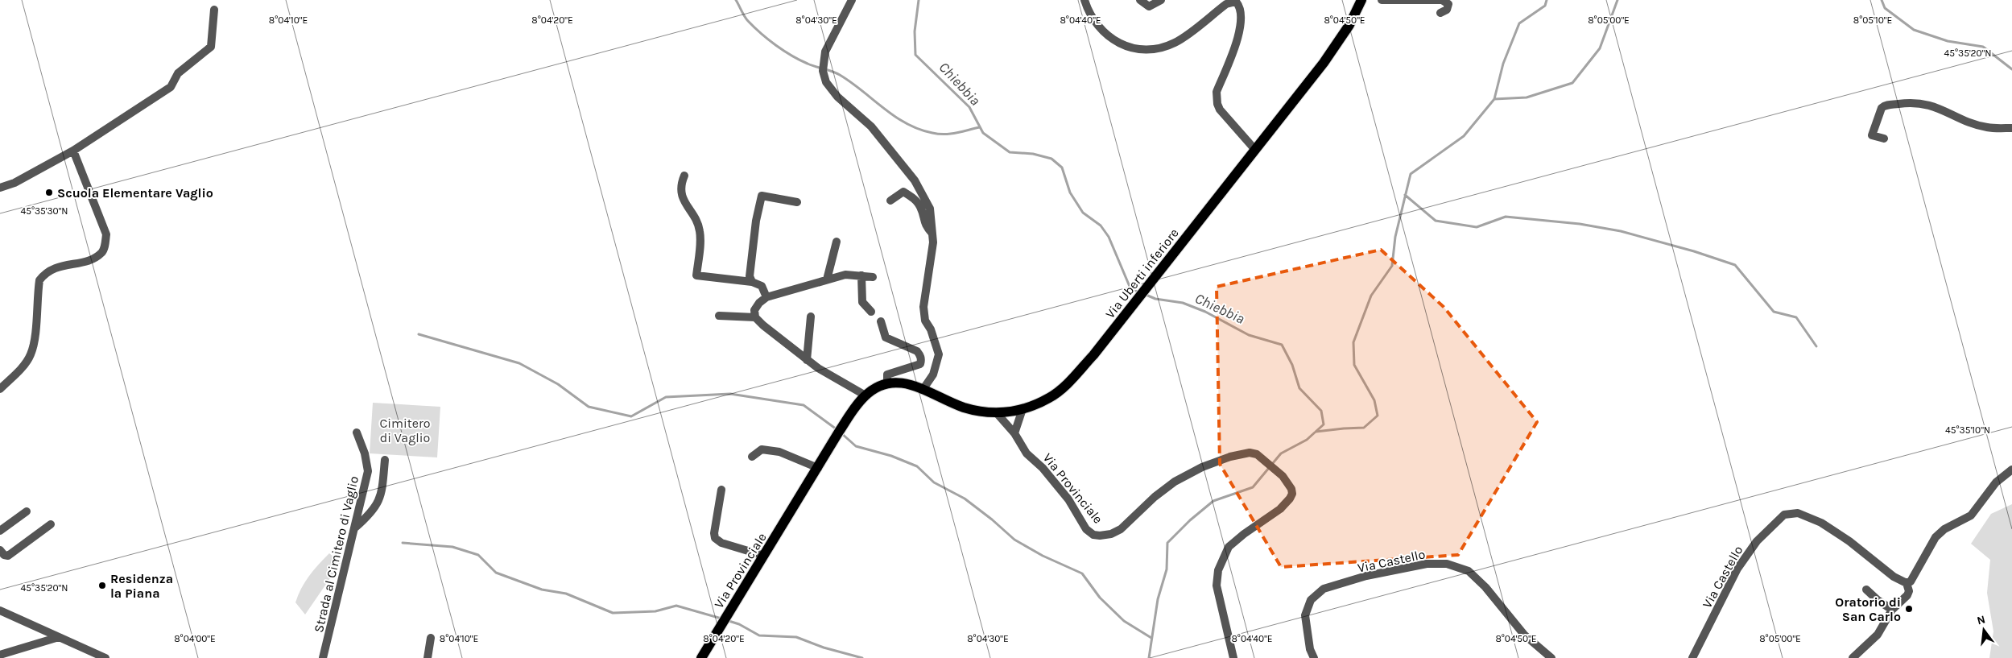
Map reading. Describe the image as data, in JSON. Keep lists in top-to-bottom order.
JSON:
{
  "streets": {
    "main road": ["Via Uberti inferiore", "Via Provinciale"],
    "street": ["Strada al Cimitero di Vaglio", "Via Castello"]
  },
  "crossings": [
    ["Via Uberti inferiore", "Via Provinciale"]
  ],
  "water": ["Chiebbia"],
  "parks": ["Cimitero di Vaglio"],
  "places": ["Scuola Elementare Vaglio", "Residenza la Piana", "Oratorio di San Carlo"],
  "north": "top",
  "coordinates": [
    "8°04'10\"E",
    "8°04'20\"E",
    "8°04'30\"E",
    "8°04'40\"E",
    "8°04'50\"E",
    "8°05'00\"E",
    "8°05'10\"E",
    "45°35'20\"N",
    "45°35'30\"N",
    "45°35'10\"N",
    "8°04'00\"E"
  ]
}
